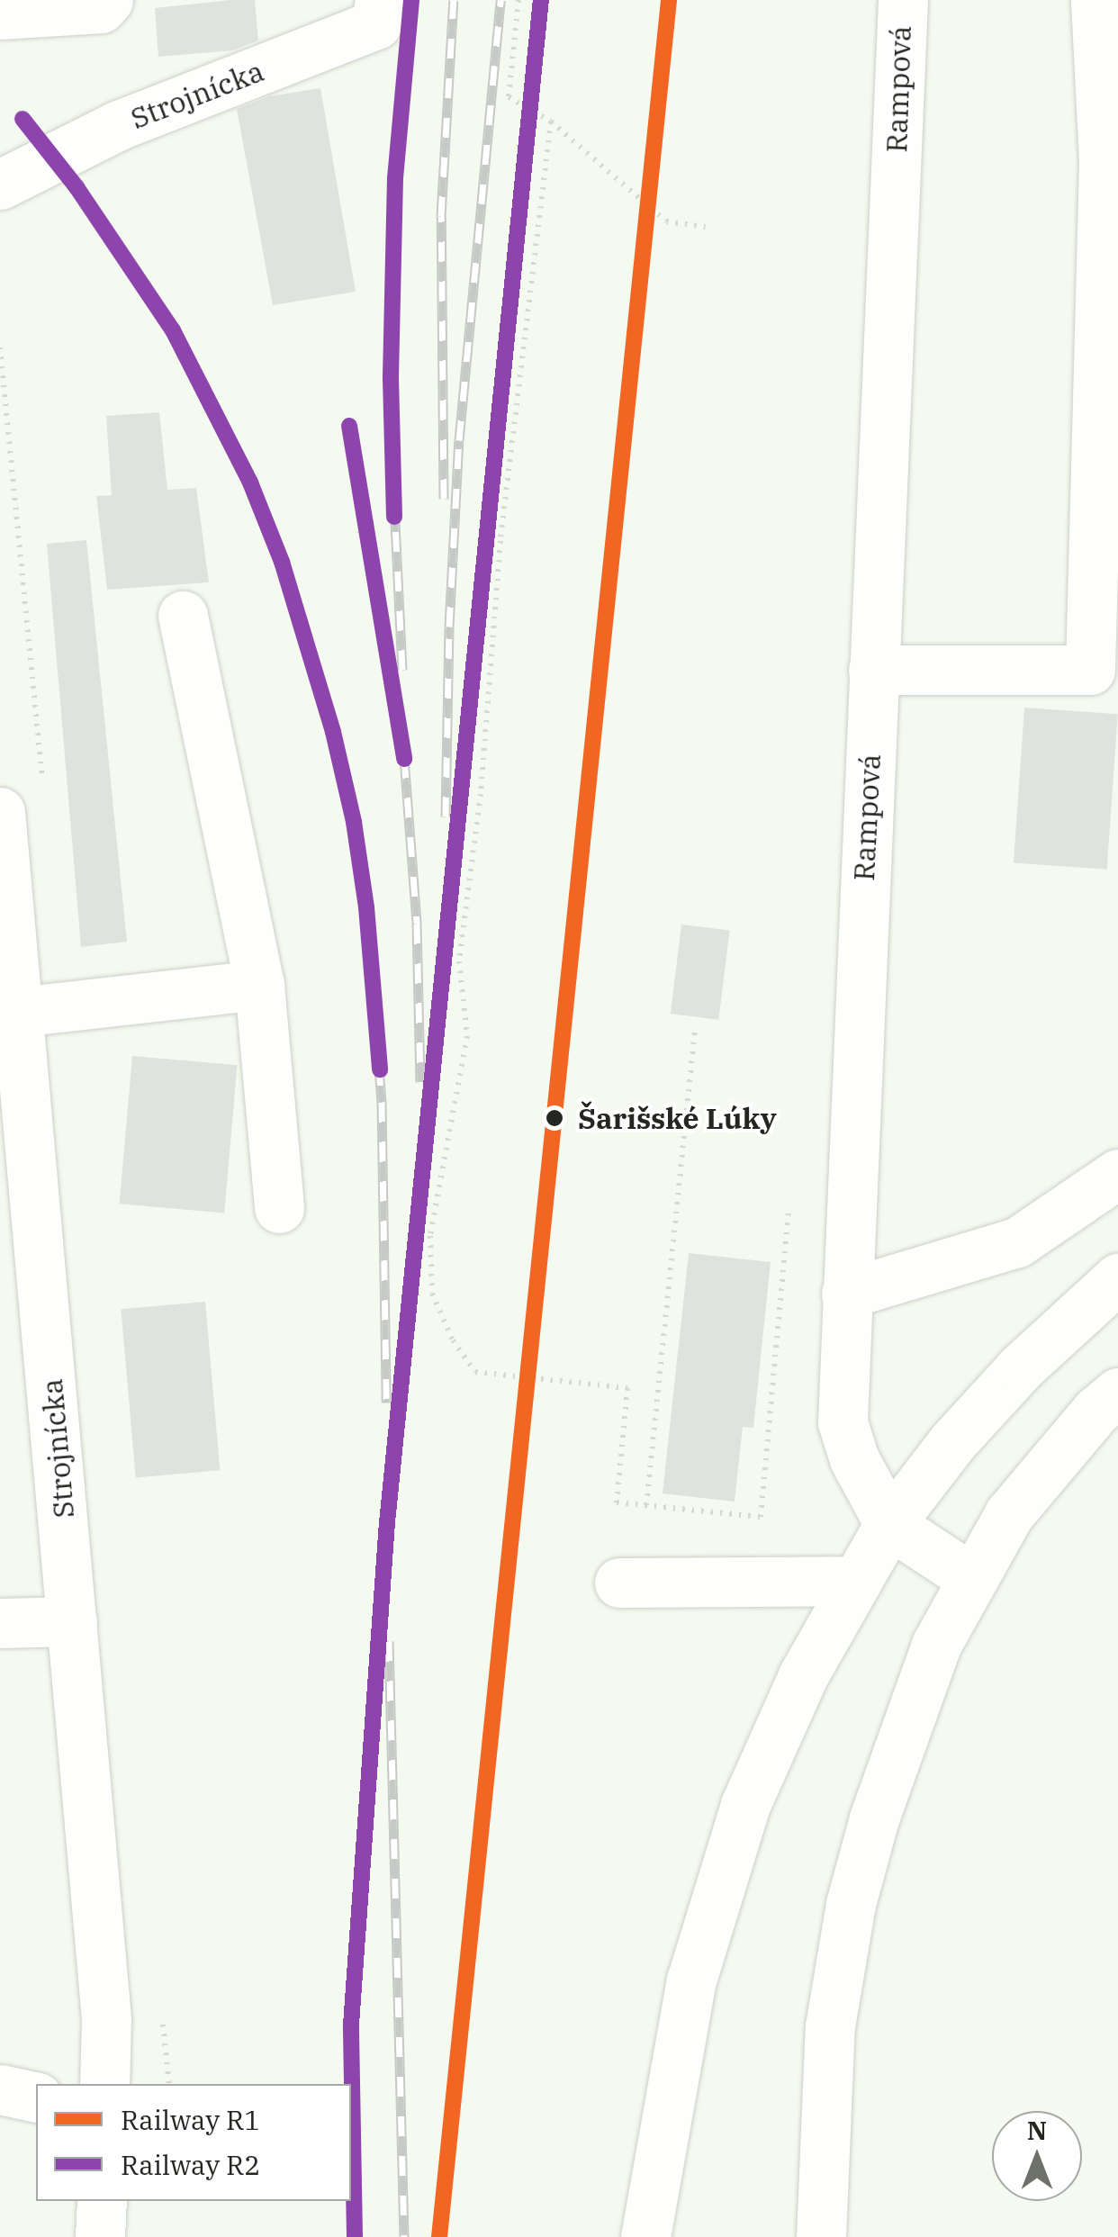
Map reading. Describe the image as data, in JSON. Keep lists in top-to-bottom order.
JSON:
{
  "streets": {
    "main road": ["Rampová", "Strojnícka"]
  },
  "places": ["Šarišské Lúky"],
  "lines": ["rail line R1", "rail line R2"],
  "legend": ["Railway R1", "Railway R2"],
  "north": "top"
}
